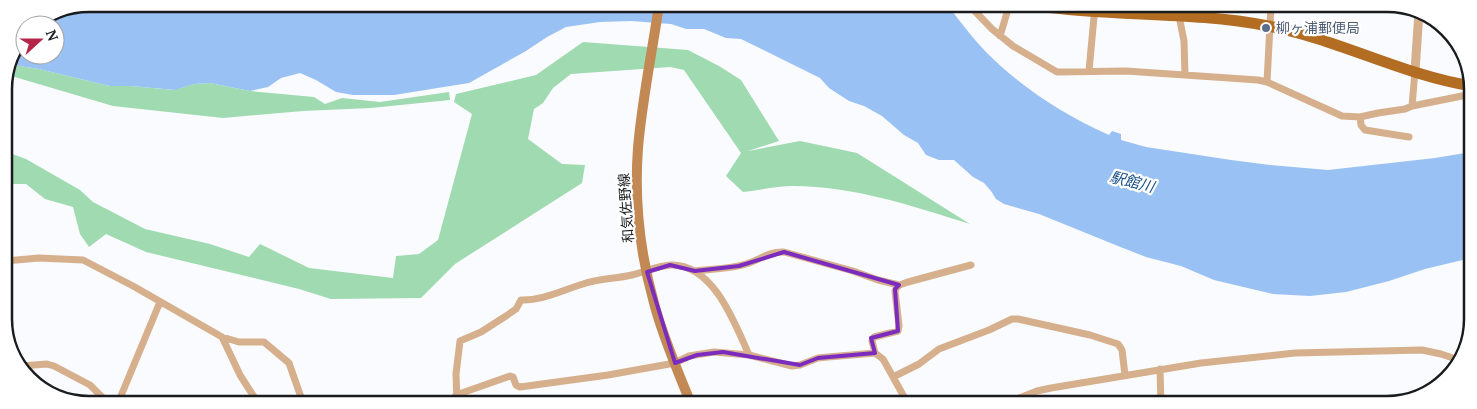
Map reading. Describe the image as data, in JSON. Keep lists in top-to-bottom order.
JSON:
{
  "streets": {
    "main road": ["和気佐野線"]
  },
  "water": ["駅館川"],
  "places": ["柳ヶ浦郵便局"],
  "north": "right"
}
